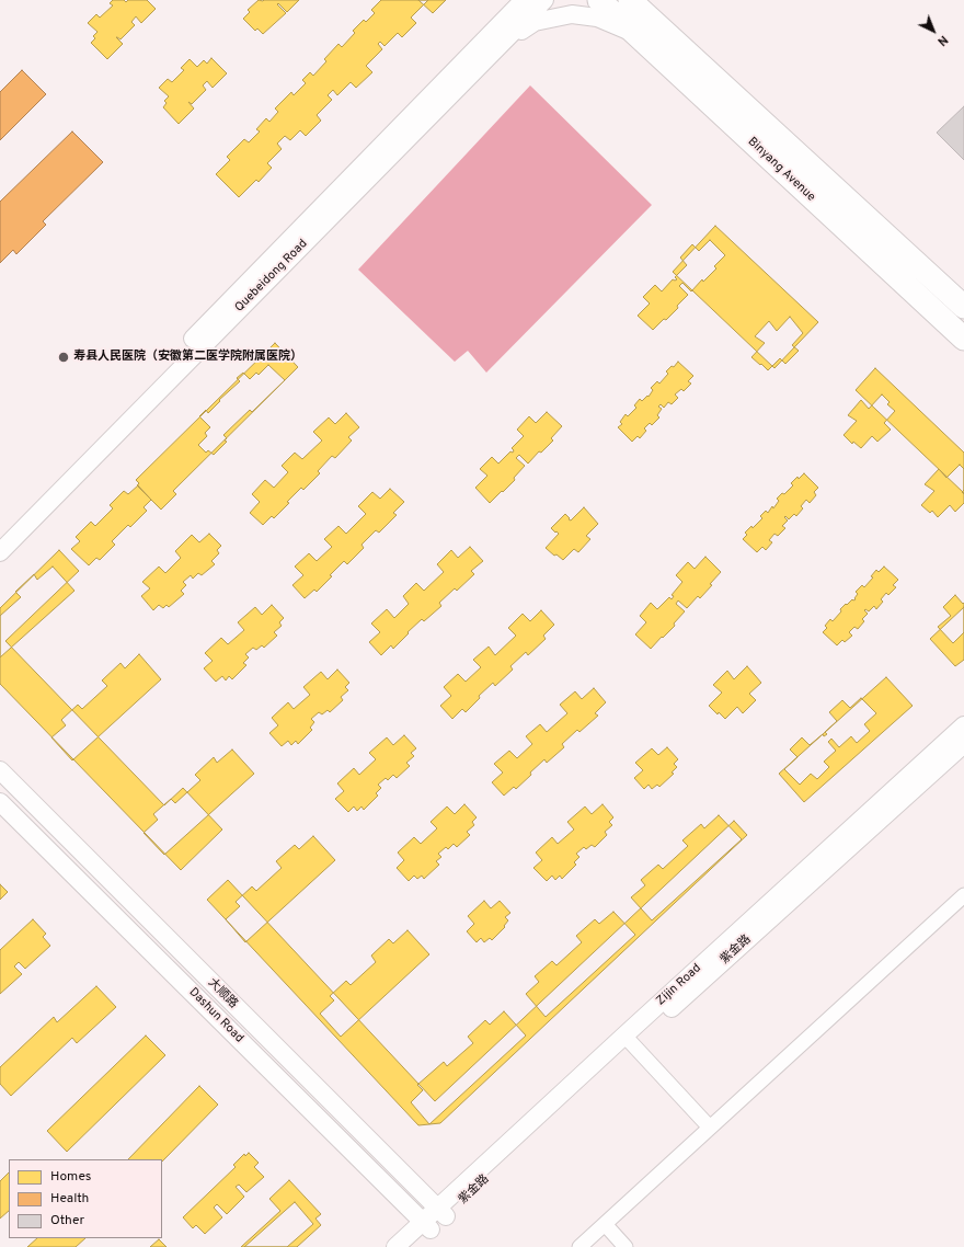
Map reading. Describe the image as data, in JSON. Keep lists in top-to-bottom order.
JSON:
{
  "streets": {
    "highway": ["Binyang Avenue"],
    "street": [
      "Quebeidong Road",
      "紫金路",
      "Zijin Road",
      "大顺路",
      "Dashun Road"
    ]
  },
  "crossings": [
    ["紫金路", "Zijin Road"],
    ["紫金路", "大顺路"],
    ["紫金路", "Dashun Road"],
    ["Zijin Road", "Dashun Road"]
  ],
  "places": ["寿县人民医院（安徽第二医学院附属医院）"],
  "legend": ["Homes", "Health", "Other"],
  "north": "bottom right"
}
